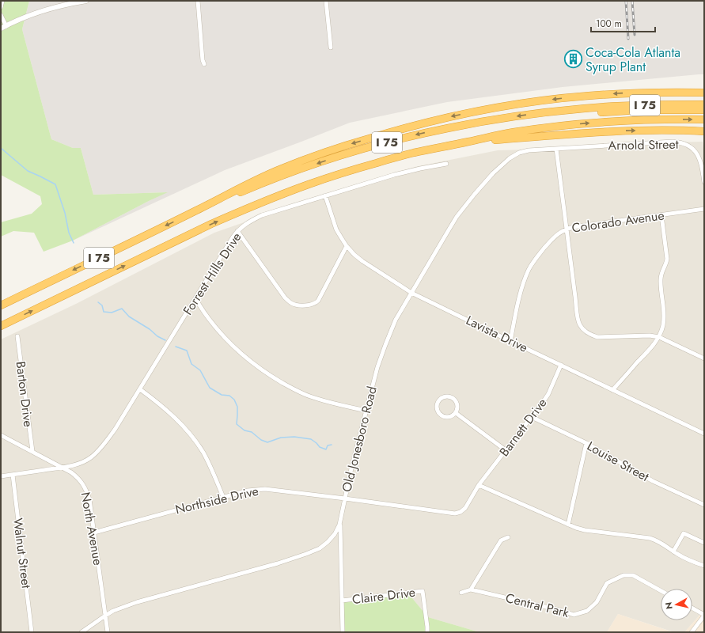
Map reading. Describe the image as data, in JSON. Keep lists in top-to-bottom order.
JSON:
{
  "streets": {
    "highway": ["I 75"],
    "street": [
      "Arnold Street",
      "Colorado Avenue",
      "Forrest Hills Drive",
      "Lavista Drive",
      "Barton Drive",
      "Barnett Drive",
      "Old Jonesboro Road",
      "Louise Street",
      "Northside Drive",
      "North Avenue",
      "Walnut Street",
      "Claire Drive",
      "Central Park"
    ]
  },
  "crossings": [
    ["Arnold Street", "Old Jonesboro Road"],
    ["Colorado Avenue", "Lavista Drive"],
    ["Forrest Hills Drive", "Lavista Drive"],
    ["Forrest Hills Drive", "North Avenue"],
    ["Forrest Hills Drive", "Walnut Street"],
    ["Lavista Drive", "Barnett Drive"],
    ["Lavista Drive", "Old Jonesboro Road"],
    ["Barton Drive", "North Avenue"],
    ["Barnett Drive", "Louise Street"],
    ["Barnett Drive", "Northside Drive"],
    ["Old Jonesboro Road", "Northside Drive"],
    ["Old Jonesboro Road", "North Avenue"],
    ["Northside Drive", "North Avenue"]
  ],
  "places": {
    "building": ["Coca-Cola Atlanta Syrup Plant"]
  },
  "scale_bar": "100 m",
  "north": "left"
}
